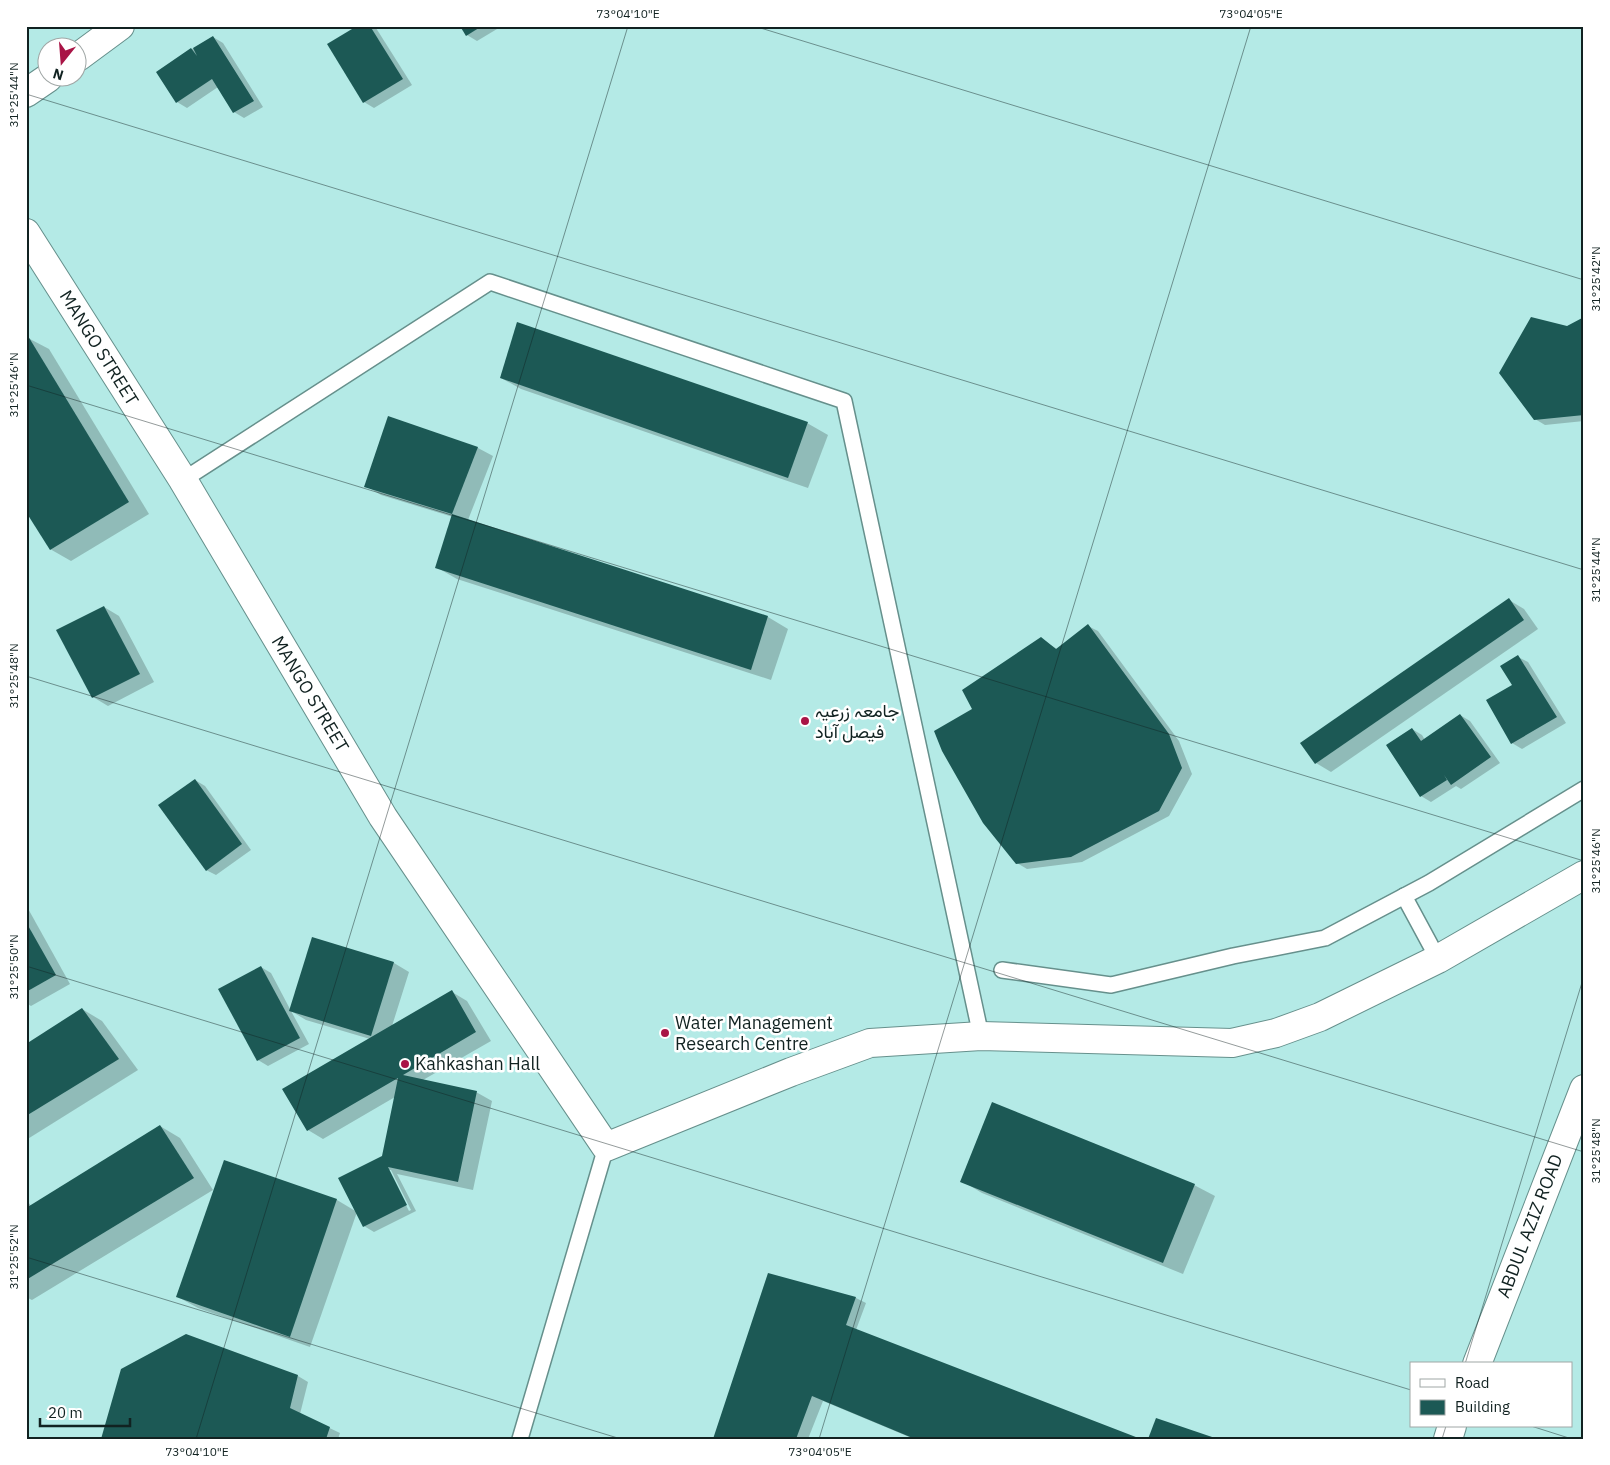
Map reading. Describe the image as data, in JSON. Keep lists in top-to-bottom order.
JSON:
{
  "streets": {
    "street": ["MANGO STREET", "ABDUL AZIZ ROAD"]
  },
  "places": ["جامعہ زرعیہ فیصل آباد", "Water Management Research Centre", "Kahkashan Hall"],
  "legend": ["Road", "Building"],
  "scale_bar": "20 m",
  "north": "bottom",
  "coordinates": [
    "73°04'10\"E",
    "73°04'05\"E",
    "31°25'44\"N",
    "31°25'42\"N",
    "31°25'46\"N",
    "31°25'48\"N",
    "31°25'50\"N",
    "31°25'52\"N"
  ]
}
